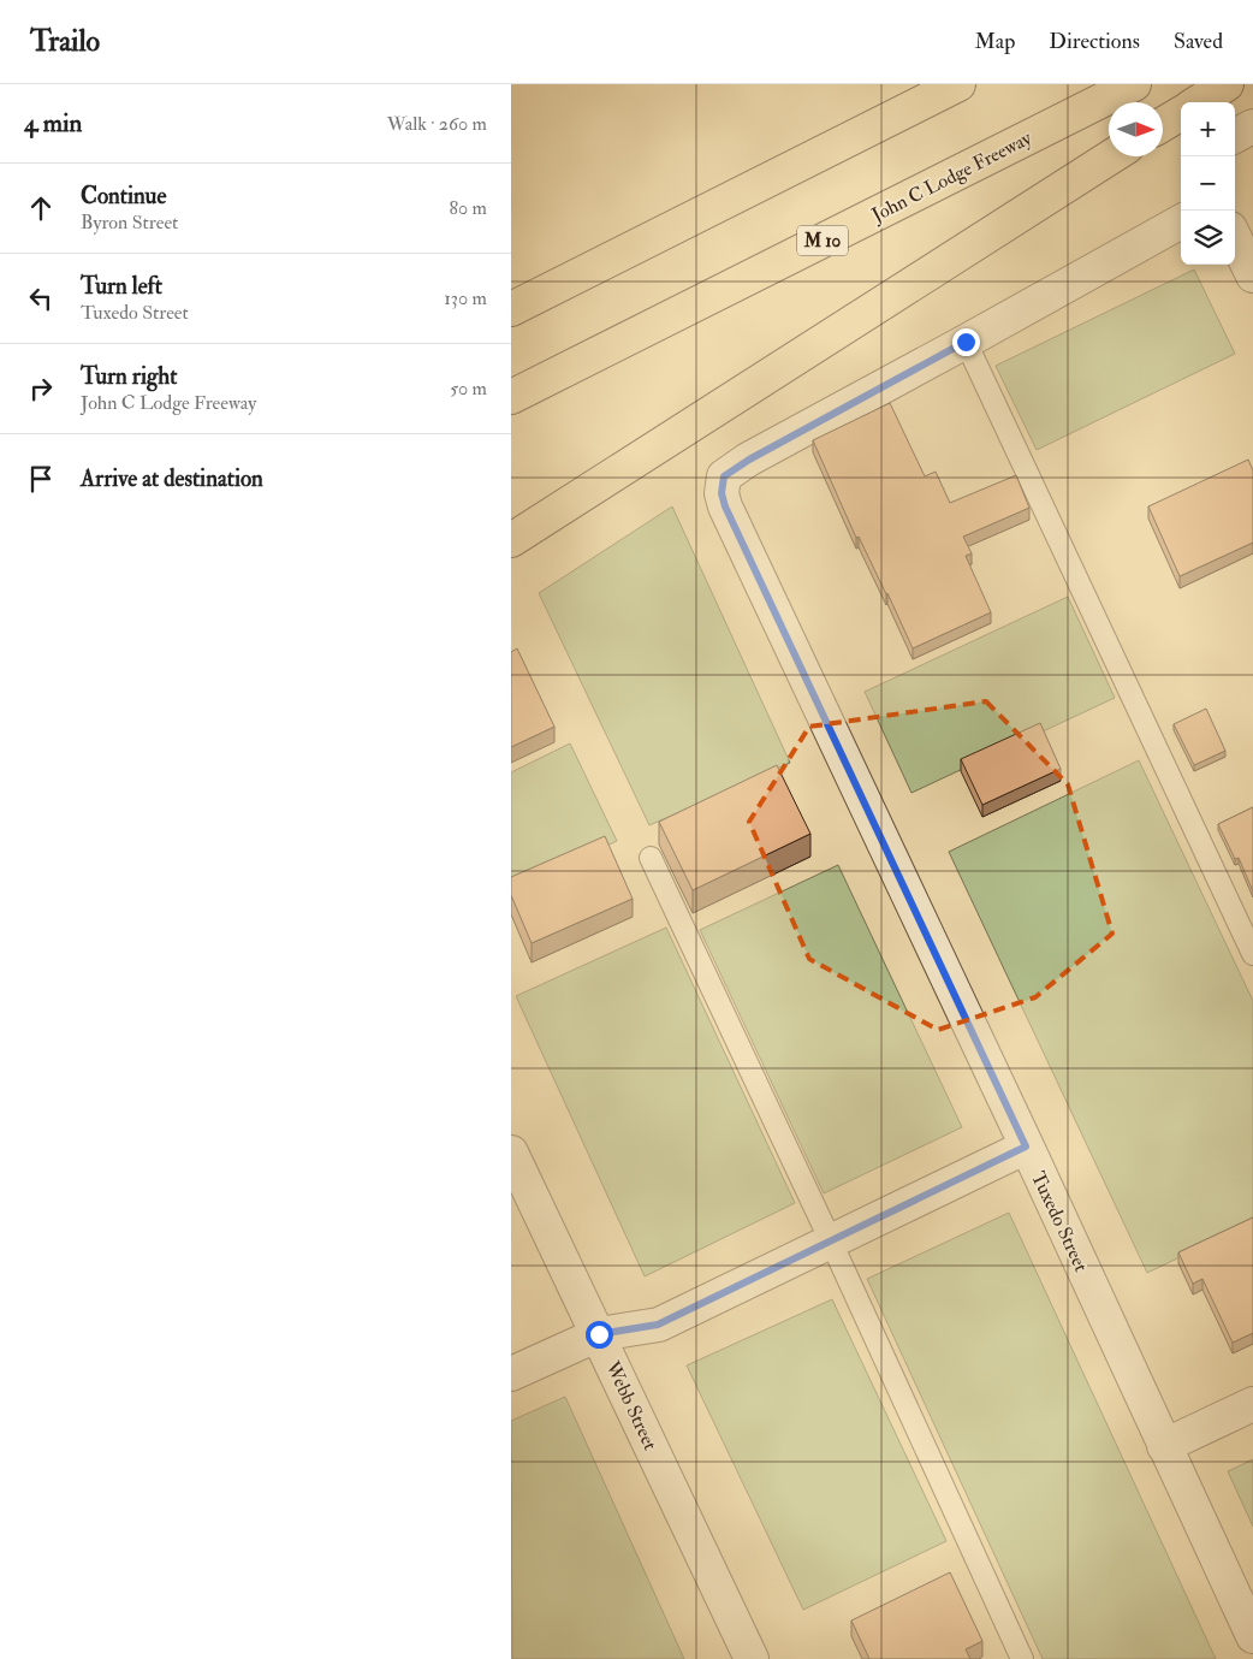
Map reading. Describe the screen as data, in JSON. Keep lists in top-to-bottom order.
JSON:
{
  "streets": {
    "highway": ["John C Lodge Freeway", "M 10"],
    "street": ["Tuxedo Street", "Webb Street"]
  },
  "north": "right",
  "page": {
    "header": "Trailo",
    "nav": ["Map", "Directions", "Saved"],
    "heading": ["4 min", "Walk · 260 m"],
    "map_buttons": ["+", "−"],
    "list": [
      ["Continue", "Byron Street", "80 m"],
      ["Turn left", "Tuxedo Street", "130 m"],
      ["Turn right", "John C Lodge Freeway", "50 m"],
      "Arrive at destination"
    ]
  }
}
